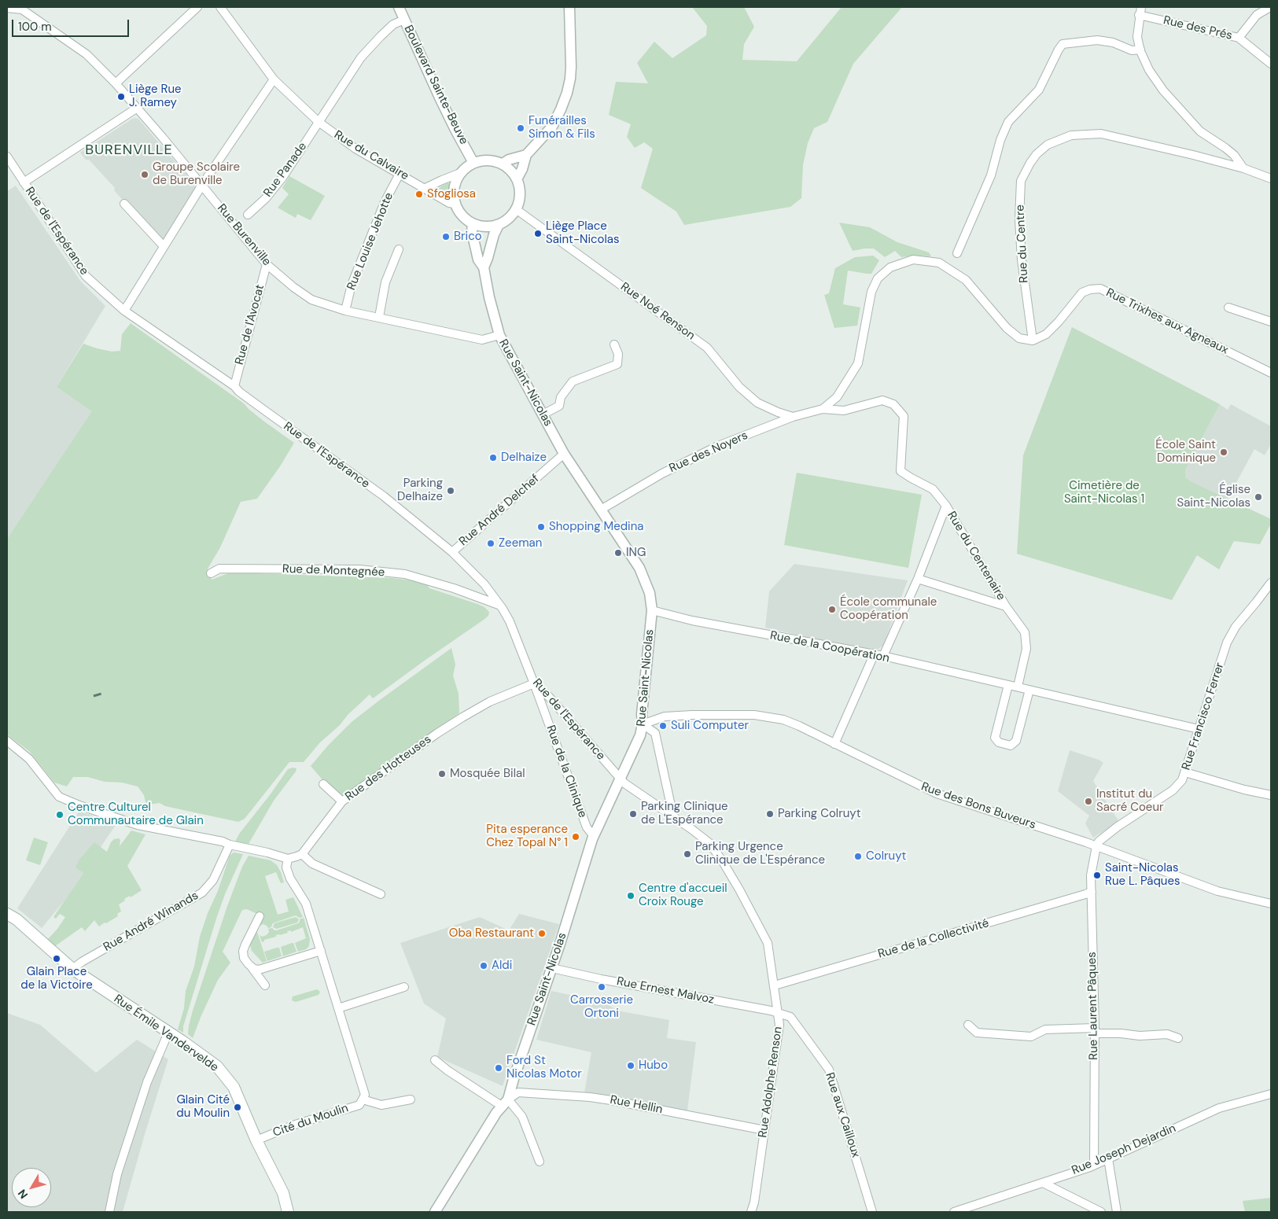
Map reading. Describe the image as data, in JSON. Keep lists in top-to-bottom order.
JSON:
{
  "streets": {
    "main road": ["Rue Émile Vandervelde"],
    "street": [
      "Rue des Prés",
      "Boulevard Sainte-Beuve",
      "Rue du Calvaire",
      "Rue Panade",
      "Rue de l'Espérance",
      "Rue Burenville",
      "Rue Louise Jehotte",
      "Rue du Centre",
      "Rue Noé Renson",
      "Rue Trixhes aux Agneaux",
      "Rue de l'Avocat",
      "Rue Saint-Nicolas",
      "Rue des Noyers",
      "Rue André Delchef",
      "Rue du Centenaire",
      "Rue de Montegnée",
      "Rue de la Coopération",
      "Rue Francisco Ferrer",
      "Rue des Hotteuses",
      "Rue de la Clinique",
      "Rue des Bons Buveurs",
      "Rue André Winands",
      "Rue de la Collectivité",
      "Rue Ernest Malvoz",
      "Rue Laurent Pâques",
      "Rue Adolphe Renson",
      "Rue Hellin",
      "Rue aux Cailloux",
      "Cité du Moulin",
      "Rue Joseph Dejardin"
    ]
  },
  "crossings": [
    ["Boulevard Sainte-Beuve", "Rue du Calvaire"],
    ["Boulevard Sainte-Beuve", "Rue Panade"],
    ["Boulevard Sainte-Beuve", "Rue Noé Renson"],
    ["Boulevard Sainte-Beuve", "Rue Saint-Nicolas"],
    ["Rue du Calvaire", "Rue Panade"],
    ["Rue du Calvaire", "Rue Louise Jehotte"],
    ["Rue du Calvaire", "Rue Noé Renson"],
    ["Rue du Calvaire", "Rue Saint-Nicolas"],
    ["Rue de l'Espérance", "Rue de l'Avocat"],
    ["Rue de l'Espérance", "Rue Saint-Nicolas"],
    ["Rue de l'Espérance", "Rue André Delchef"],
    ["Rue de l'Espérance", "Rue de Montegnée"],
    ["Rue de l'Espérance", "Rue des Hotteuses"],
    ["Rue de l'Espérance", "Rue de la Clinique"],
    ["Rue de l'Espérance", "Rue Adolphe Renson"],
    ["Rue Burenville", "Rue Louise Jehotte"],
    ["Rue Burenville", "Rue de l'Avocat"],
    ["Rue Burenville", "Rue Saint-Nicolas"],
    ["Rue du Centre", "Rue Trixhes aux Agneaux"],
    ["Rue Noé Renson", "Rue Saint-Nicolas"],
    ["Rue Noé Renson", "Rue des Noyers"],
    ["Rue Saint-Nicolas", "Rue des Noyers"],
    ["Rue Saint-Nicolas", "Rue André Delchef"],
    ["Rue Saint-Nicolas", "Rue de la Coopération"],
    ["Rue Saint-Nicolas", "Rue de la Clinique"],
    ["Rue Saint-Nicolas", "Rue des Bons Buveurs"],
    ["Rue Saint-Nicolas", "Rue Ernest Malvoz"],
    ["Rue Saint-Nicolas", "Rue Adolphe Renson"],
    ["Rue Saint-Nicolas", "Rue Hellin"],
    ["Rue des Noyers", "Rue du Centenaire"],
    ["Rue du Centenaire", "Rue de la Coopération"],
    ["Rue de la Coopération", "Rue Francisco Ferrer"],
    ["Rue Francisco Ferrer", "Rue des Bons Buveurs"],
    ["Rue Francisco Ferrer", "Rue Laurent Pâques"],
    ["Rue des Hotteuses", "Rue de la Clinique"],
    ["Rue des Bons Buveurs", "Rue Laurent Pâques"],
    ["Rue André Winands", "Rue Émile Vandervelde"],
    ["Rue de la Collectivité", "Rue Laurent Pâques"],
    ["Rue de la Collectivité", "Rue Adolphe Renson"],
    ["Rue Ernest Malvoz", "Rue Adolphe Renson"],
    ["Rue Ernest Malvoz", "Rue aux Cailloux"],
    ["Rue Laurent Pâques", "Rue Joseph Dejardin"],
    ["Rue Émile Vandervelde", "Cité du Moulin"],
    ["Rue Adolphe Renson", "Rue Hellin"],
    ["Rue Adolphe Renson", "Rue aux Cailloux"]
  ],
  "districts": ["BURENVILLE"],
  "parks": ["Cimetière de Saint-Nicolas 1"],
  "places": [
    "Liège Rue J. Ramey",
    "Funérailles Simon & Fils",
    "Groupe Scolaire de Burenville",
    "Sfogliosa",
    "Liège Place Saint-Nicolas",
    "Brico",
    "École Saint Dominique",
    "Delhaize",
    "Parking Delhaize",
    "Église Saint-Nicolas",
    "Shopping Medina",
    "Zeeman",
    "ING",
    "École communale Coopération",
    "Suli Computer",
    "Mosquée Bilal",
    "Institut du Sacré Coeur",
    "Parking Clinique de L'Espérance",
    "Parking Colruyt",
    "Centre Culturel Communautaire de Glain",
    "Pita esperance Chez Topal N° 1",
    "Parking Urgence Clinique de L'Espérance",
    "Colruyt",
    "Saint-Nicolas Rue L. Pâques",
    "Centre d'accueil Croix Rouge",
    "Oba Restaurant",
    "Glain Place de la Victoire",
    "Aldi",
    "Carrosserie Ortoni",
    "Hubo",
    "Ford St Nicolas Motor",
    "Glain Cité du Moulin"
  ],
  "scale_bar": "100 m",
  "north": "bottom left"
}
